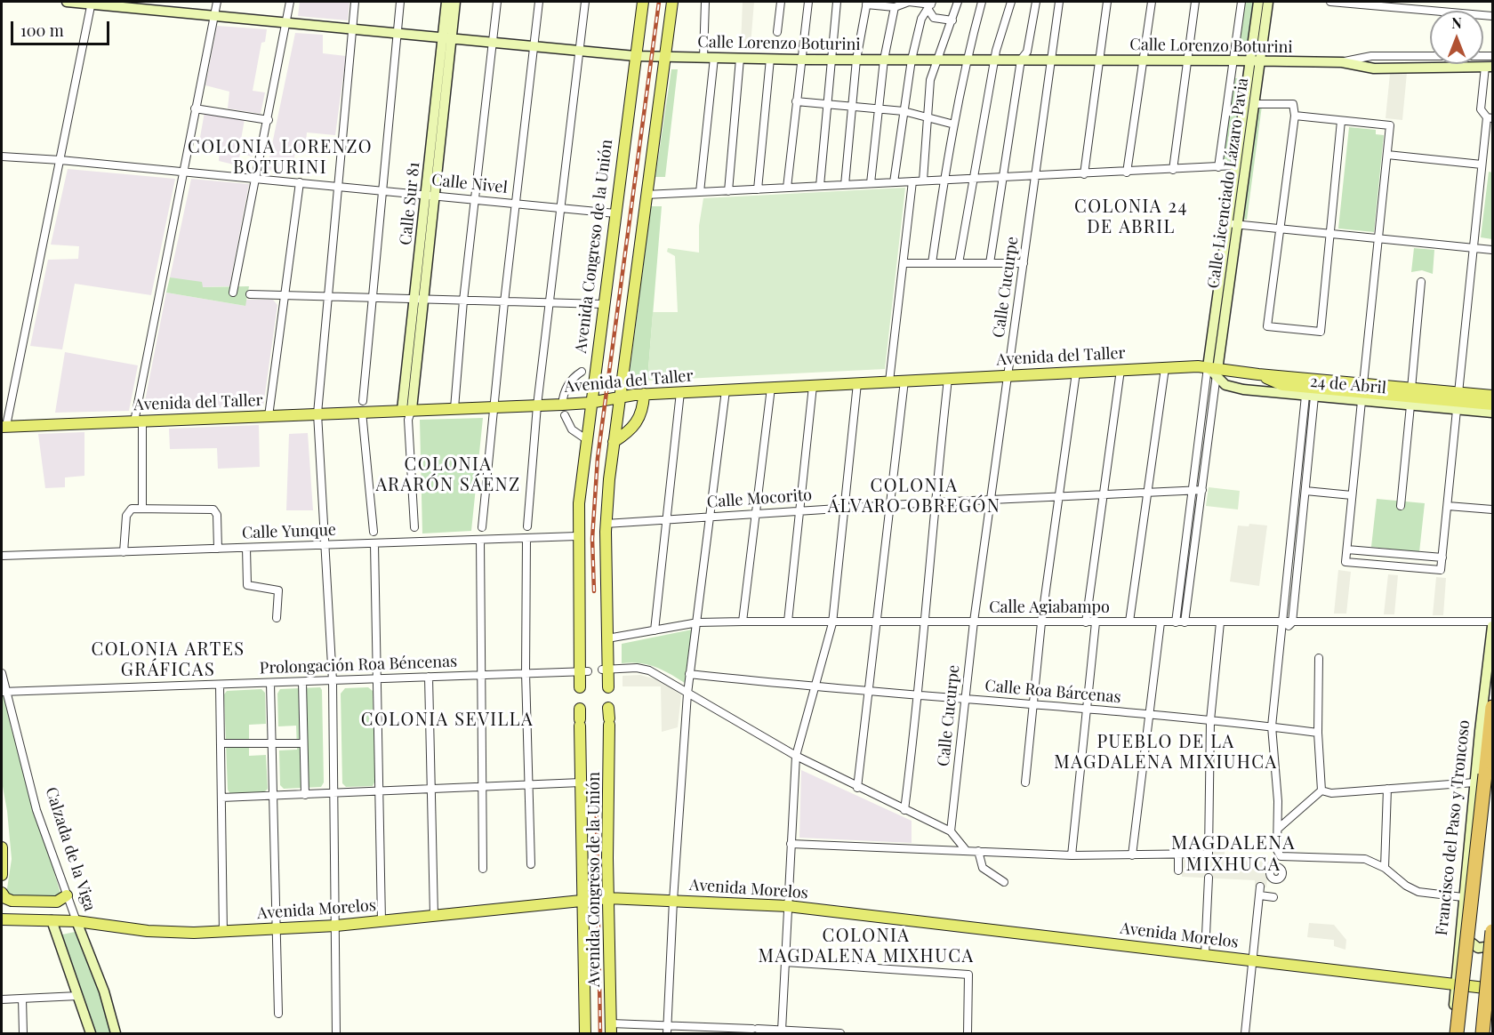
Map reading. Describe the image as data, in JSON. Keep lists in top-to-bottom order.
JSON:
{
  "streets": {
    "highway": ["Francisco del Paso y Troncoso"],
    "main road": [
      "Calle Lorenzo Boturini",
      "Calle Licenciado Lázaro Pavia",
      "Calle Sur 81",
      "Avenida Congreso de la Unión",
      "Avenida del Taller",
      "24 de Abril",
      "Calzada de la Viga",
      "Avenida Morelos"
    ],
    "street": [
      "Calle Nivel",
      "Calle Cucurpe",
      "Calle Mocorito",
      "Calle Yunque",
      "Calle Agiabampo",
      "Prolongación Roa Béncenas",
      "Calle Roa Bárcenas"
    ]
  },
  "crossings": [
    ["Calle Lorenzo Boturini", "Calle Licenciado Lázaro Pavia"],
    ["Calle Lorenzo Boturini", "Calle Sur 81"],
    ["Calle Lorenzo Boturini", "Avenida Congreso de la Unión"],
    ["Calle Lorenzo Boturini", "Calle Cucurpe"],
    ["Calle Licenciado Lázaro Pavia", "Avenida del Taller"],
    ["Calle Licenciado Lázaro Pavia", "24 de Abril"],
    ["Calle Nivel", "Calle Sur 81"],
    ["Calle Nivel", "Avenida Congreso de la Unión"],
    ["Calle Sur 81", "Avenida del Taller"],
    ["Avenida Congreso de la Unión", "Avenida del Taller"],
    ["Avenida Congreso de la Unión", "Calle Mocorito"],
    ["Avenida Congreso de la Unión", "Calle Yunque"],
    ["Avenida Congreso de la Unión", "Calle Agiabampo"],
    ["Avenida Congreso de la Unión", "Prolongación Roa Béncenas"],
    ["Avenida Congreso de la Unión", "Avenida Morelos"],
    ["Calle Cucurpe", "Avenida del Taller"],
    ["Calle Cucurpe", "Calle Mocorito"],
    ["Calle Cucurpe", "Calle Agiabampo"],
    ["Calle Cucurpe", "Calle Roa Bárcenas"],
    ["Avenida del Taller", "24 de Abril"],
    ["Calle Agiabampo", "Francisco del Paso y Troncoso"],
    ["Prolongación Roa Béncenas", "Calzada de la Viga"],
    ["Francisco del Paso y Troncoso", "Avenida Morelos"],
    ["Calzada de la Viga", "Avenida Morelos"]
  ],
  "districts": [
    "COLONIA LORENZO BOTURINI",
    "COLONIA 24 DE ABRIL",
    "COLONIA ARARÓN SÁENZ",
    "COLONIA ÁLVARO OBREGÓN",
    "COLONIA ARTES GRÁFICAS",
    "COLONIA SEVILLA",
    "PUEBLO DE LA MAGDALENA MIXIUHCA",
    "MAGDALENA MIXHUCA",
    "COLONIA MAGDALENA MIXHUCA"
  ],
  "scale_bar": "100 m",
  "north": "top"
}
